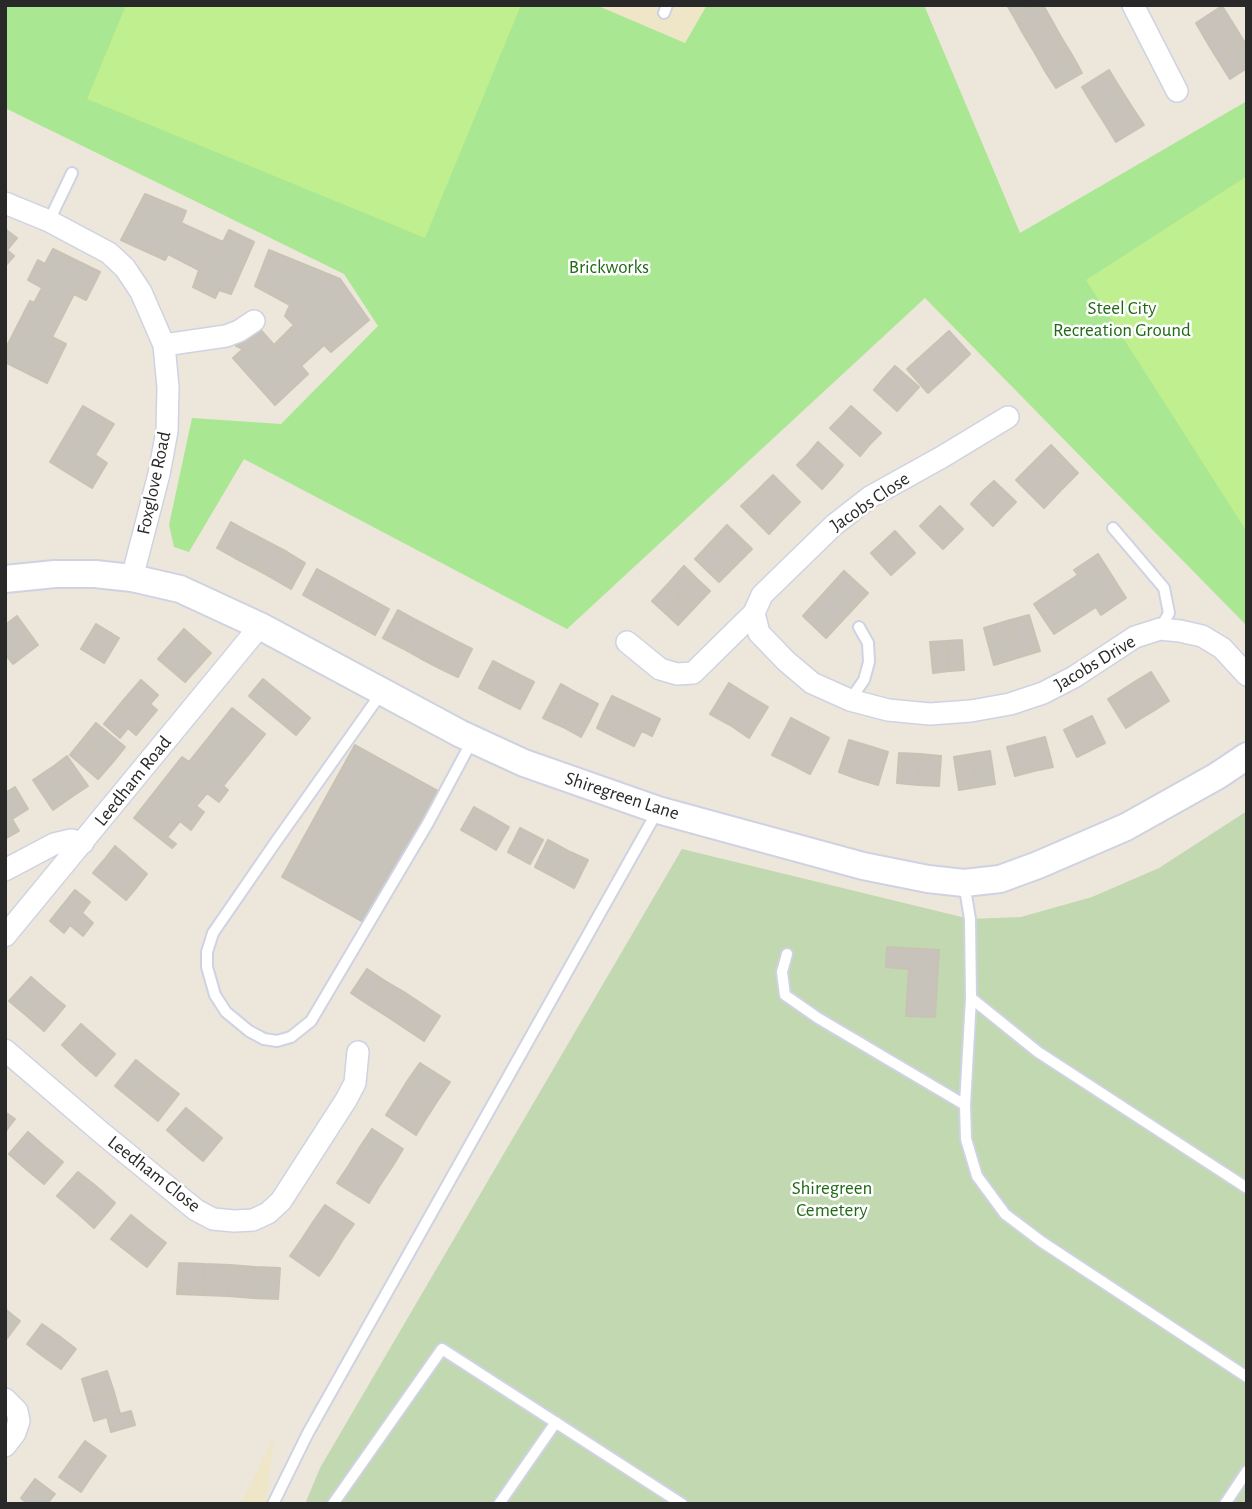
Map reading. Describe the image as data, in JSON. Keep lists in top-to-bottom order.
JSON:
{
  "streets": {
    "street": [
      "Foxglove Road",
      "Jacobs Close",
      "Jacobs Drive",
      "Leedham Road",
      "Shiregreen Lane",
      "Leedham Close"
    ]
  },
  "crossings": [
    ["Foxglove Road", "Shiregreen Lane"],
    ["Jacobs Close", "Jacobs Drive"],
    ["Leedham Road", "Shiregreen Lane"]
  ],
  "parks": ["Brickworks", "Steel City Recreation Ground", "Shiregreen Cemetery"]
}
